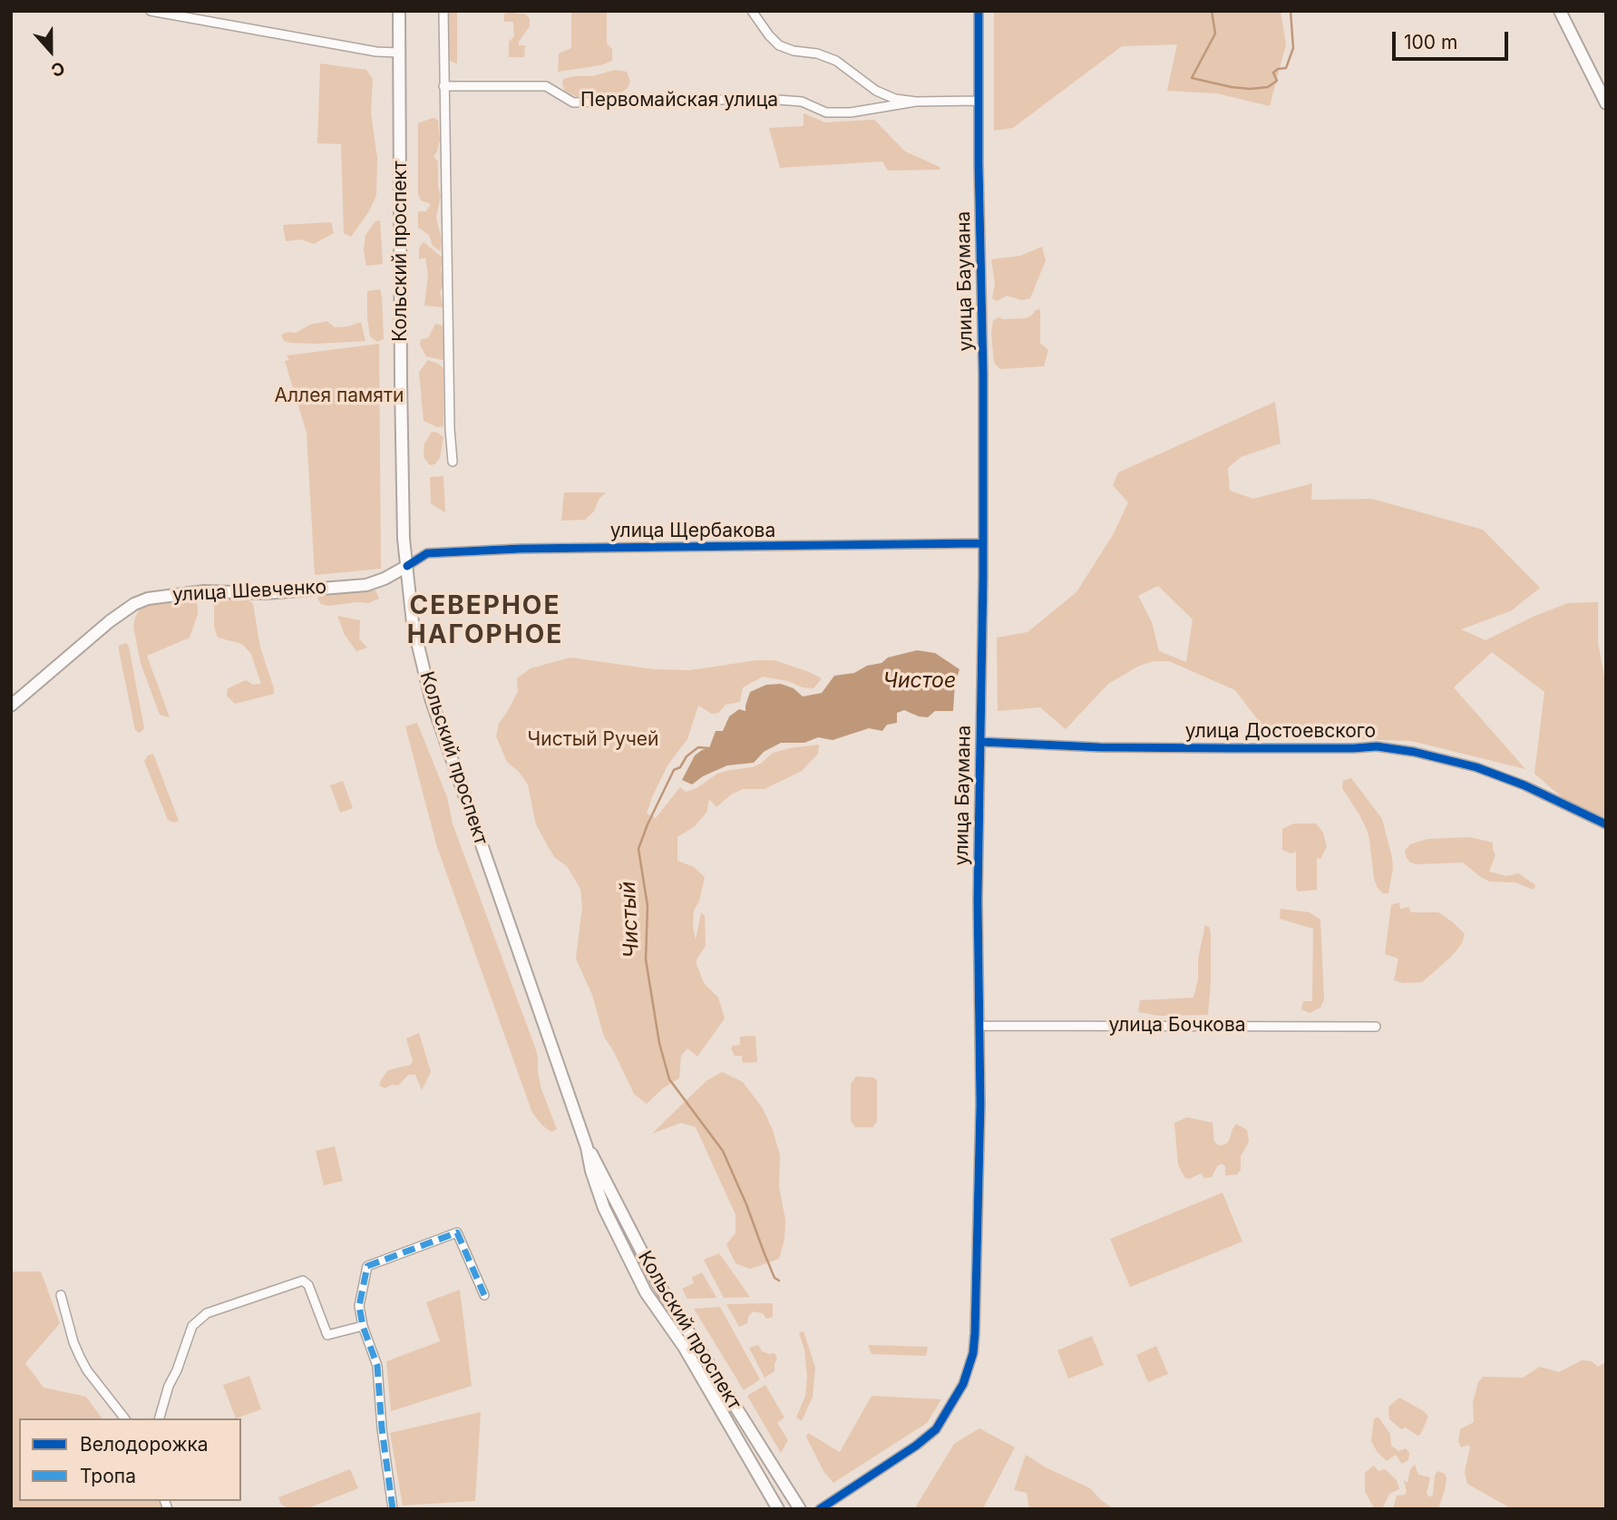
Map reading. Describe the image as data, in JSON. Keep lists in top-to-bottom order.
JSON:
{
  "streets": {
    "main road": ["Кольский проспект", "улица Шевченко"],
    "street": [
      "Первомайская улица",
      "улица Баумана",
      "улица Щербакова",
      "улица Достоевского",
      "улица Бочкова"
    ]
  },
  "crossings": [
    ["Кольский проспект", "улица Щербакова"],
    ["Кольский проспект", "улица Шевченко"],
    ["улица Баумана", "улица Щербакова"],
    ["улица Баумана", "улица Достоевского"],
    ["улица Баумана", "улица Бочкова"],
    ["улица Щербакова", "улица Шевченко"]
  ],
  "districts": ["СЕВЕРНОЕ НАГОРНОЕ"],
  "water": ["Чистое", "Чистый"],
  "parks": ["Аллея памяти", "Чистый Ручей"],
  "legend": ["Велодорожка", "Тропа"],
  "scale_bar": "100 m",
  "north": "bottom"
}
